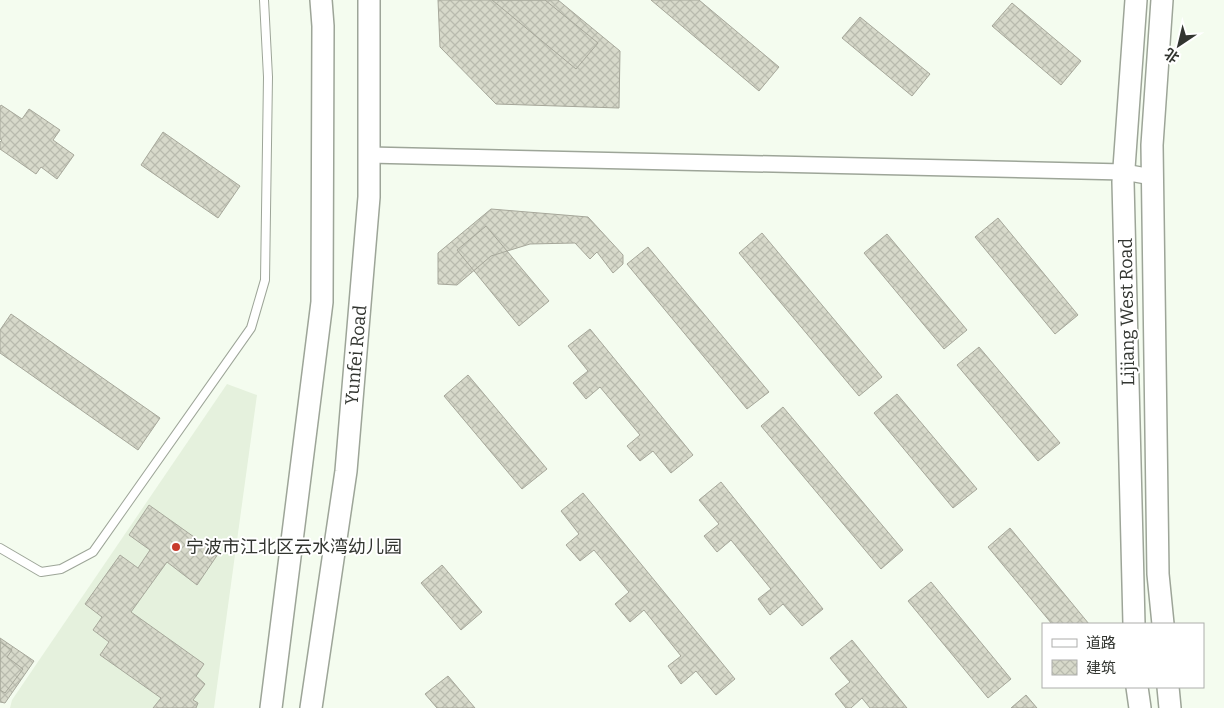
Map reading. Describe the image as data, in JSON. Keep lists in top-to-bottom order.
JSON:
{
  "streets": {
    "main road": ["Lijiang West Road", "Yunfei Road"]
  },
  "places": ["宁波市江北区云水湾幼儿园"],
  "legend": ["道路", "建筑"],
  "north": "bottom left"
}
